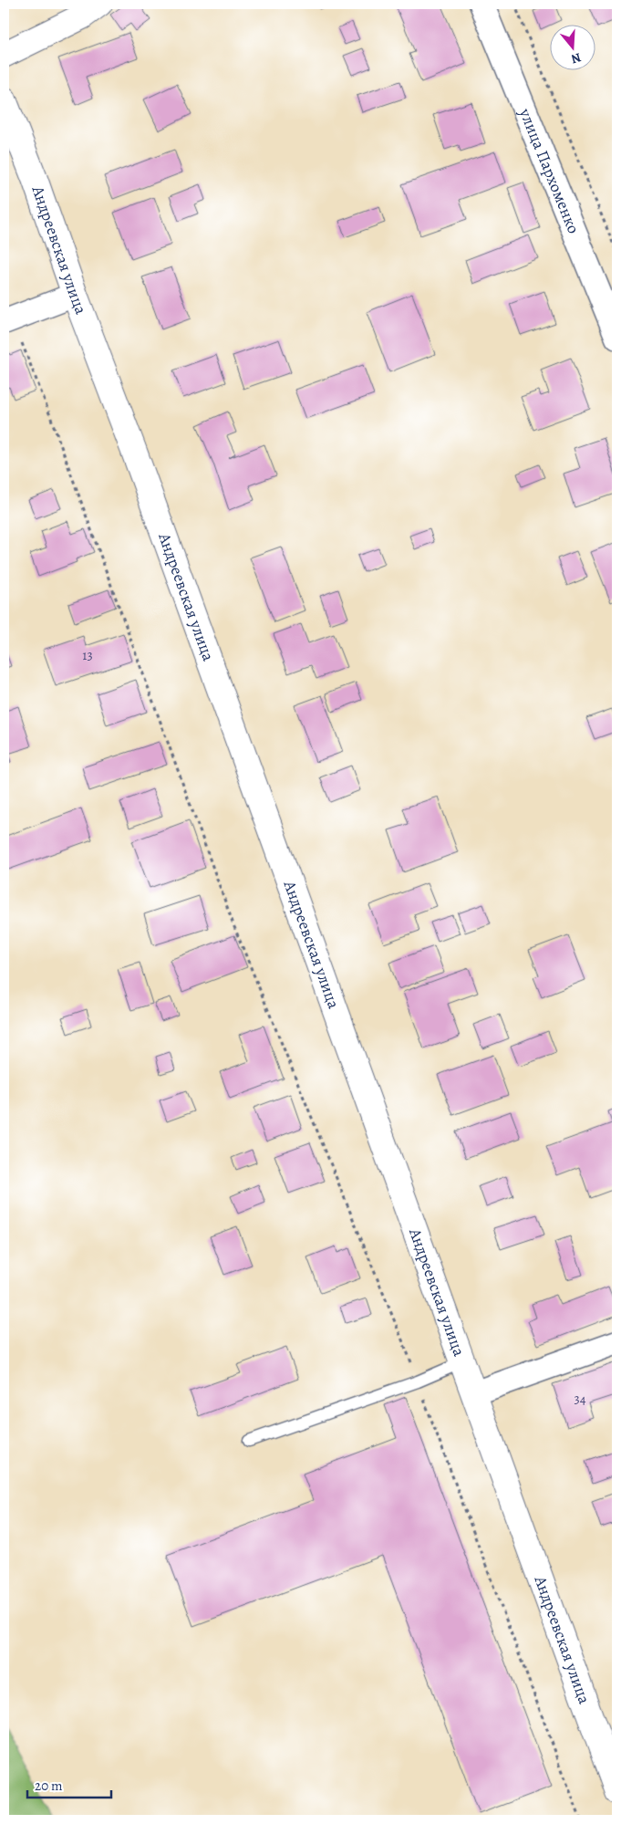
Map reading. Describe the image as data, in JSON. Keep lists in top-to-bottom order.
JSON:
{
  "streets": {
    "street": ["улица Пархоменко", "Андреевская улица"]
  },
  "house_numbers": ["13", "34"],
  "scale_bar": "20 m",
  "north": "bottom"
}
